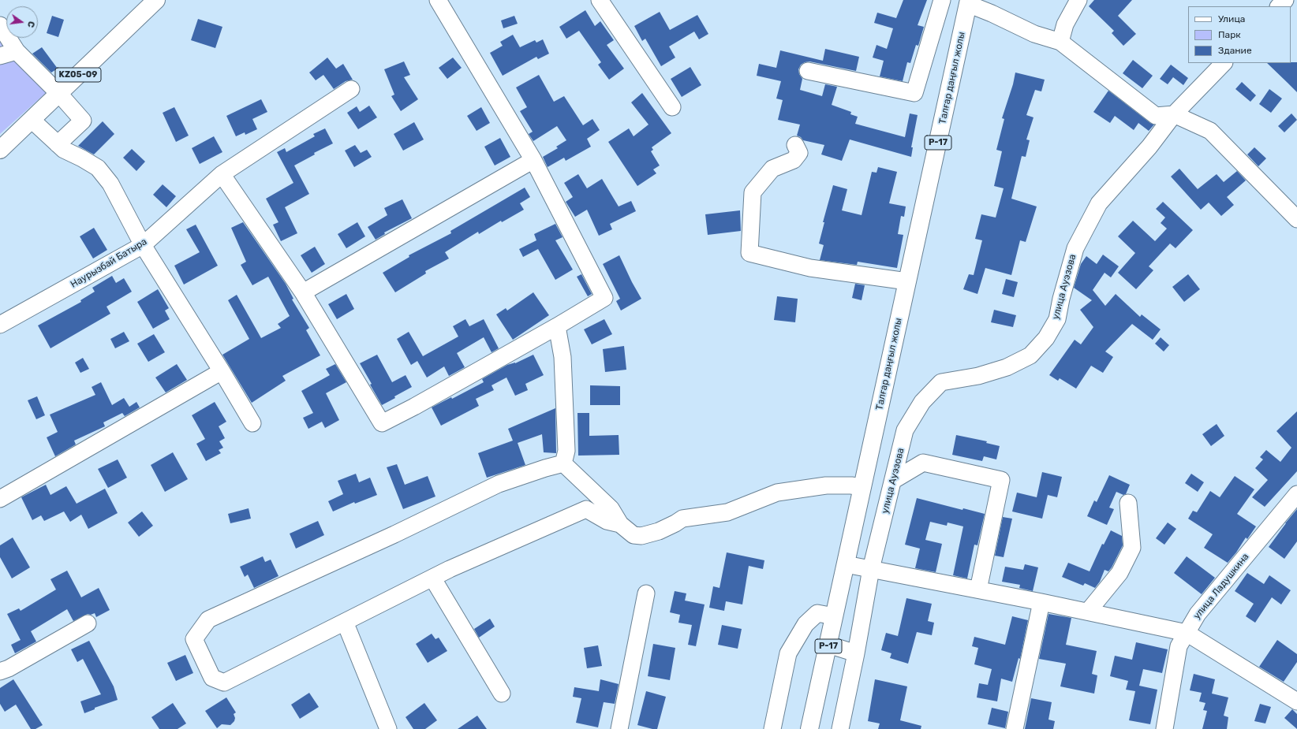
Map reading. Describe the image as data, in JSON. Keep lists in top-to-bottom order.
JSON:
{
  "streets": {
    "main road": ["KZ05-09", "Талғар даңғыл жолы", "P-17"],
    "street": ["Наурызбай Батыра", "улица Ауэзова", "улица Ладушкина"]
  },
  "legend": ["Улица", "Парк", "Здание"],
  "north": "right"
}
